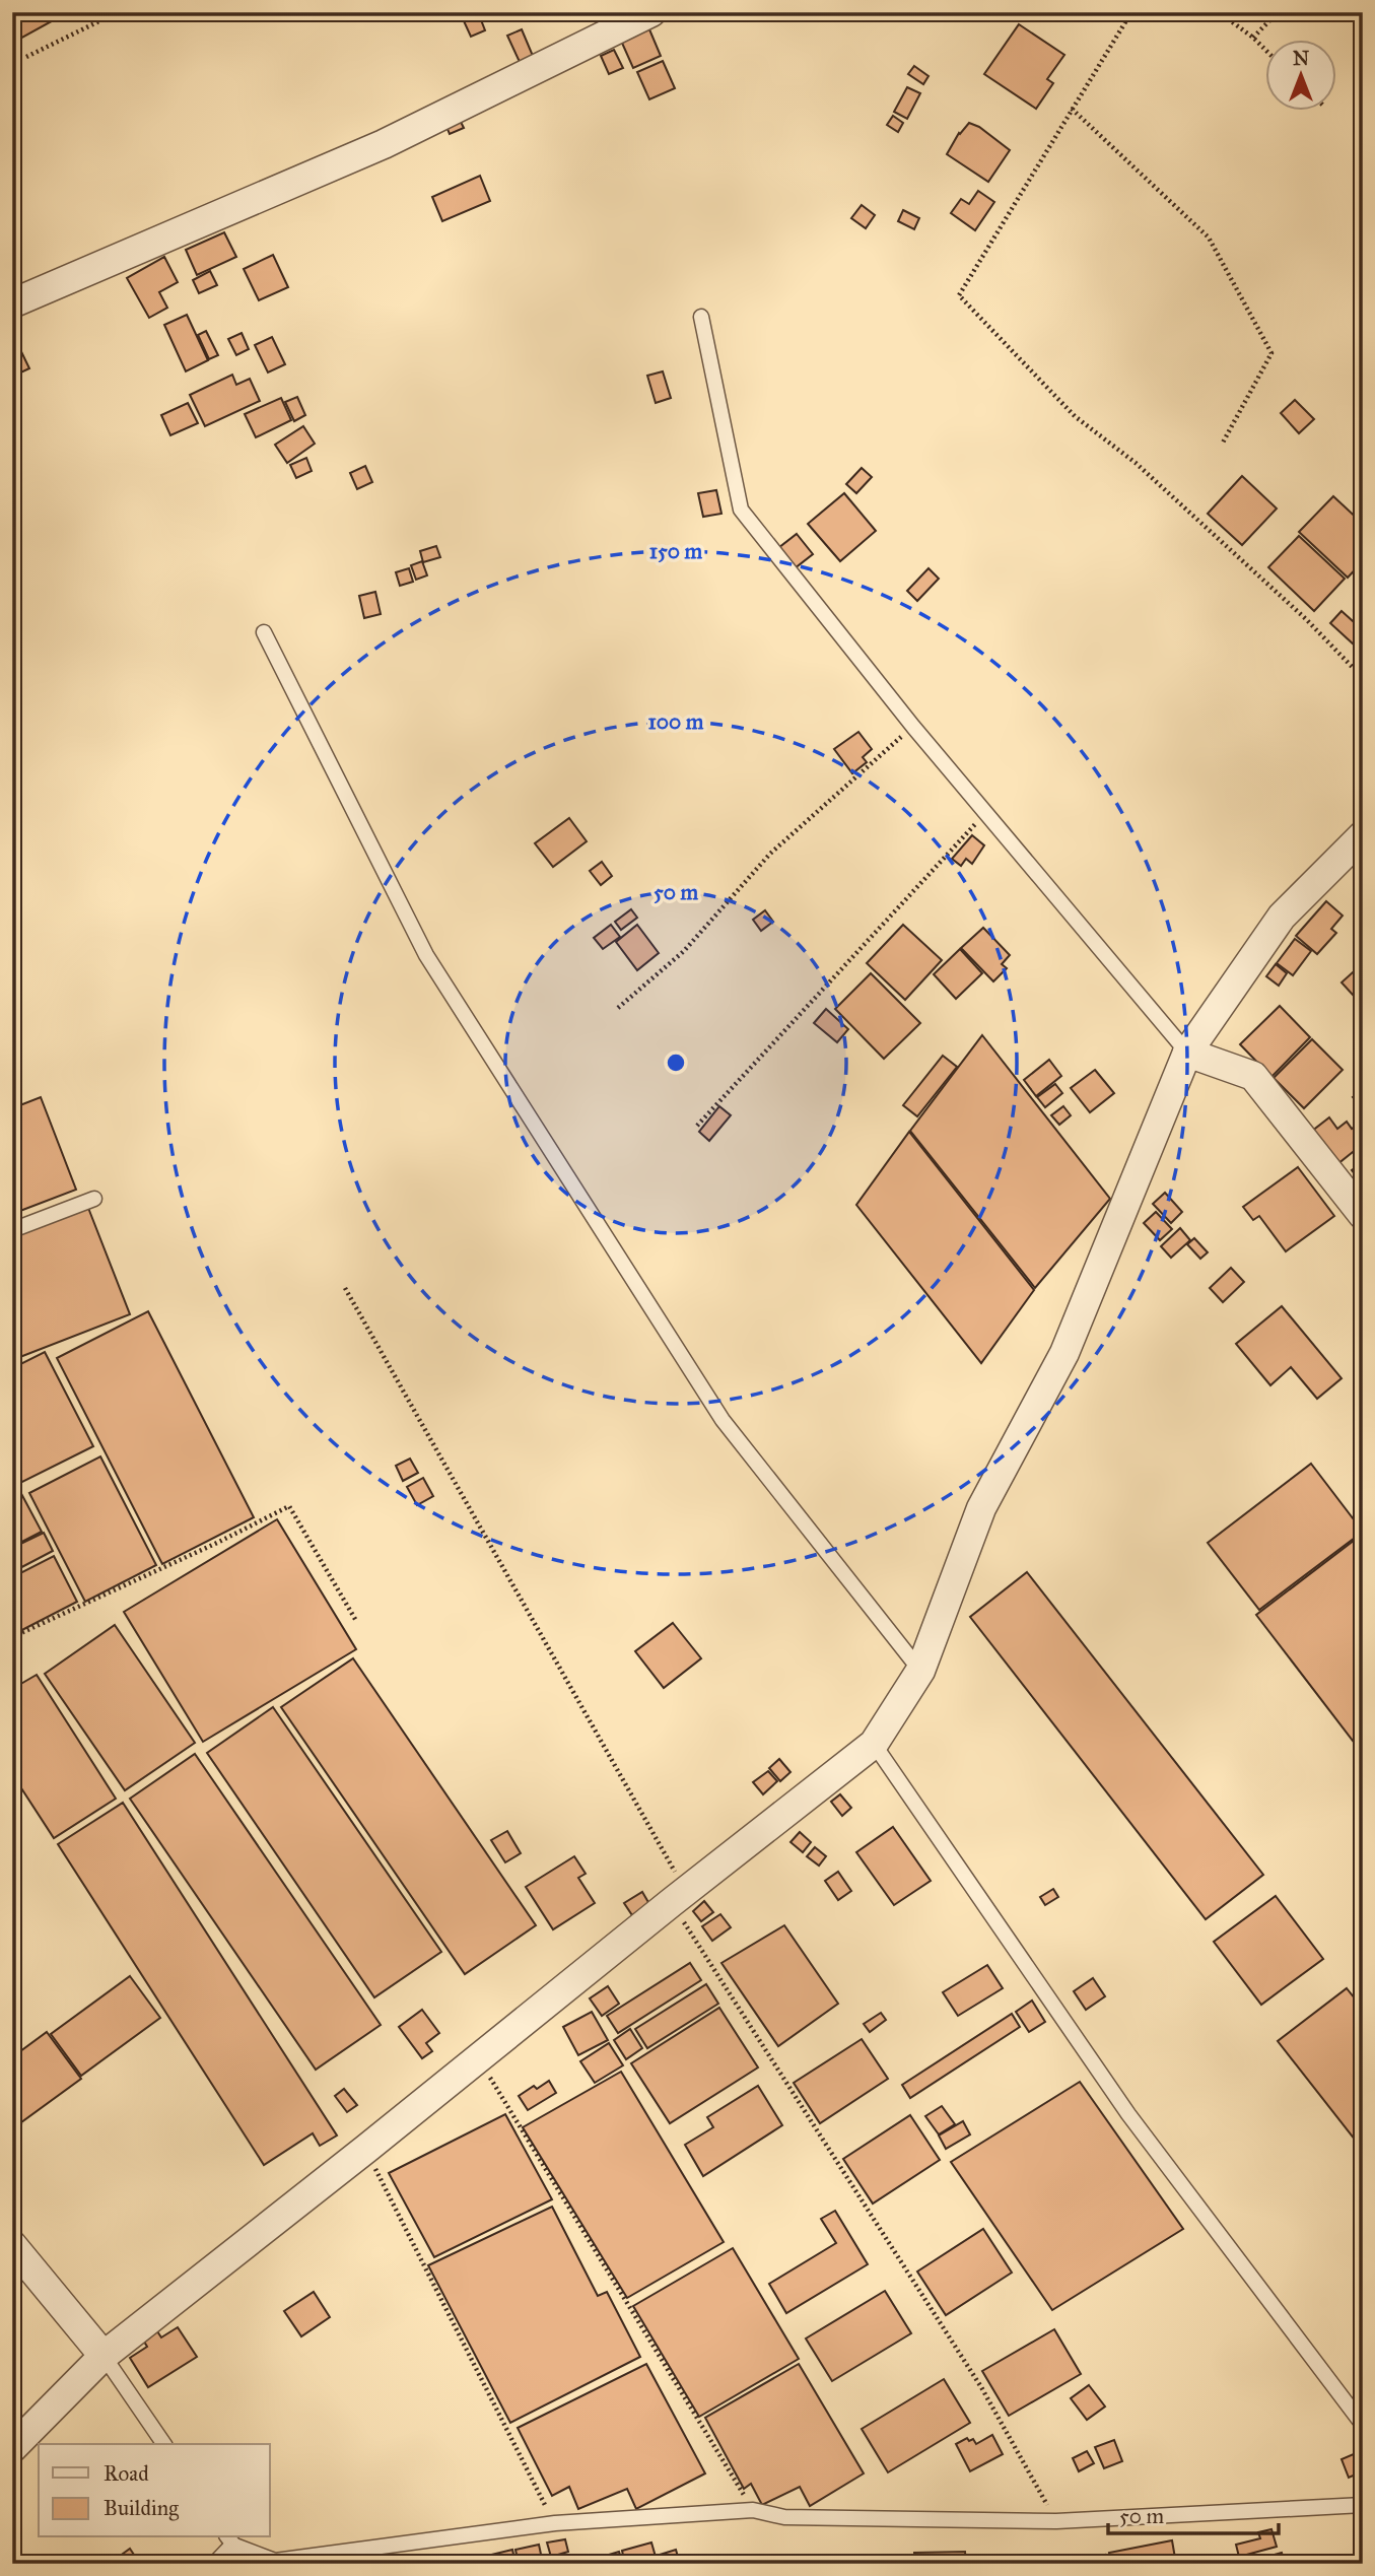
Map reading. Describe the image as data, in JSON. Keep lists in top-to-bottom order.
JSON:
{
  "legend": ["Road", "Building"],
  "scale_bar": "50 m",
  "north": "top",
  "rings": ["150 m", "100 m", "50 m"]
}
